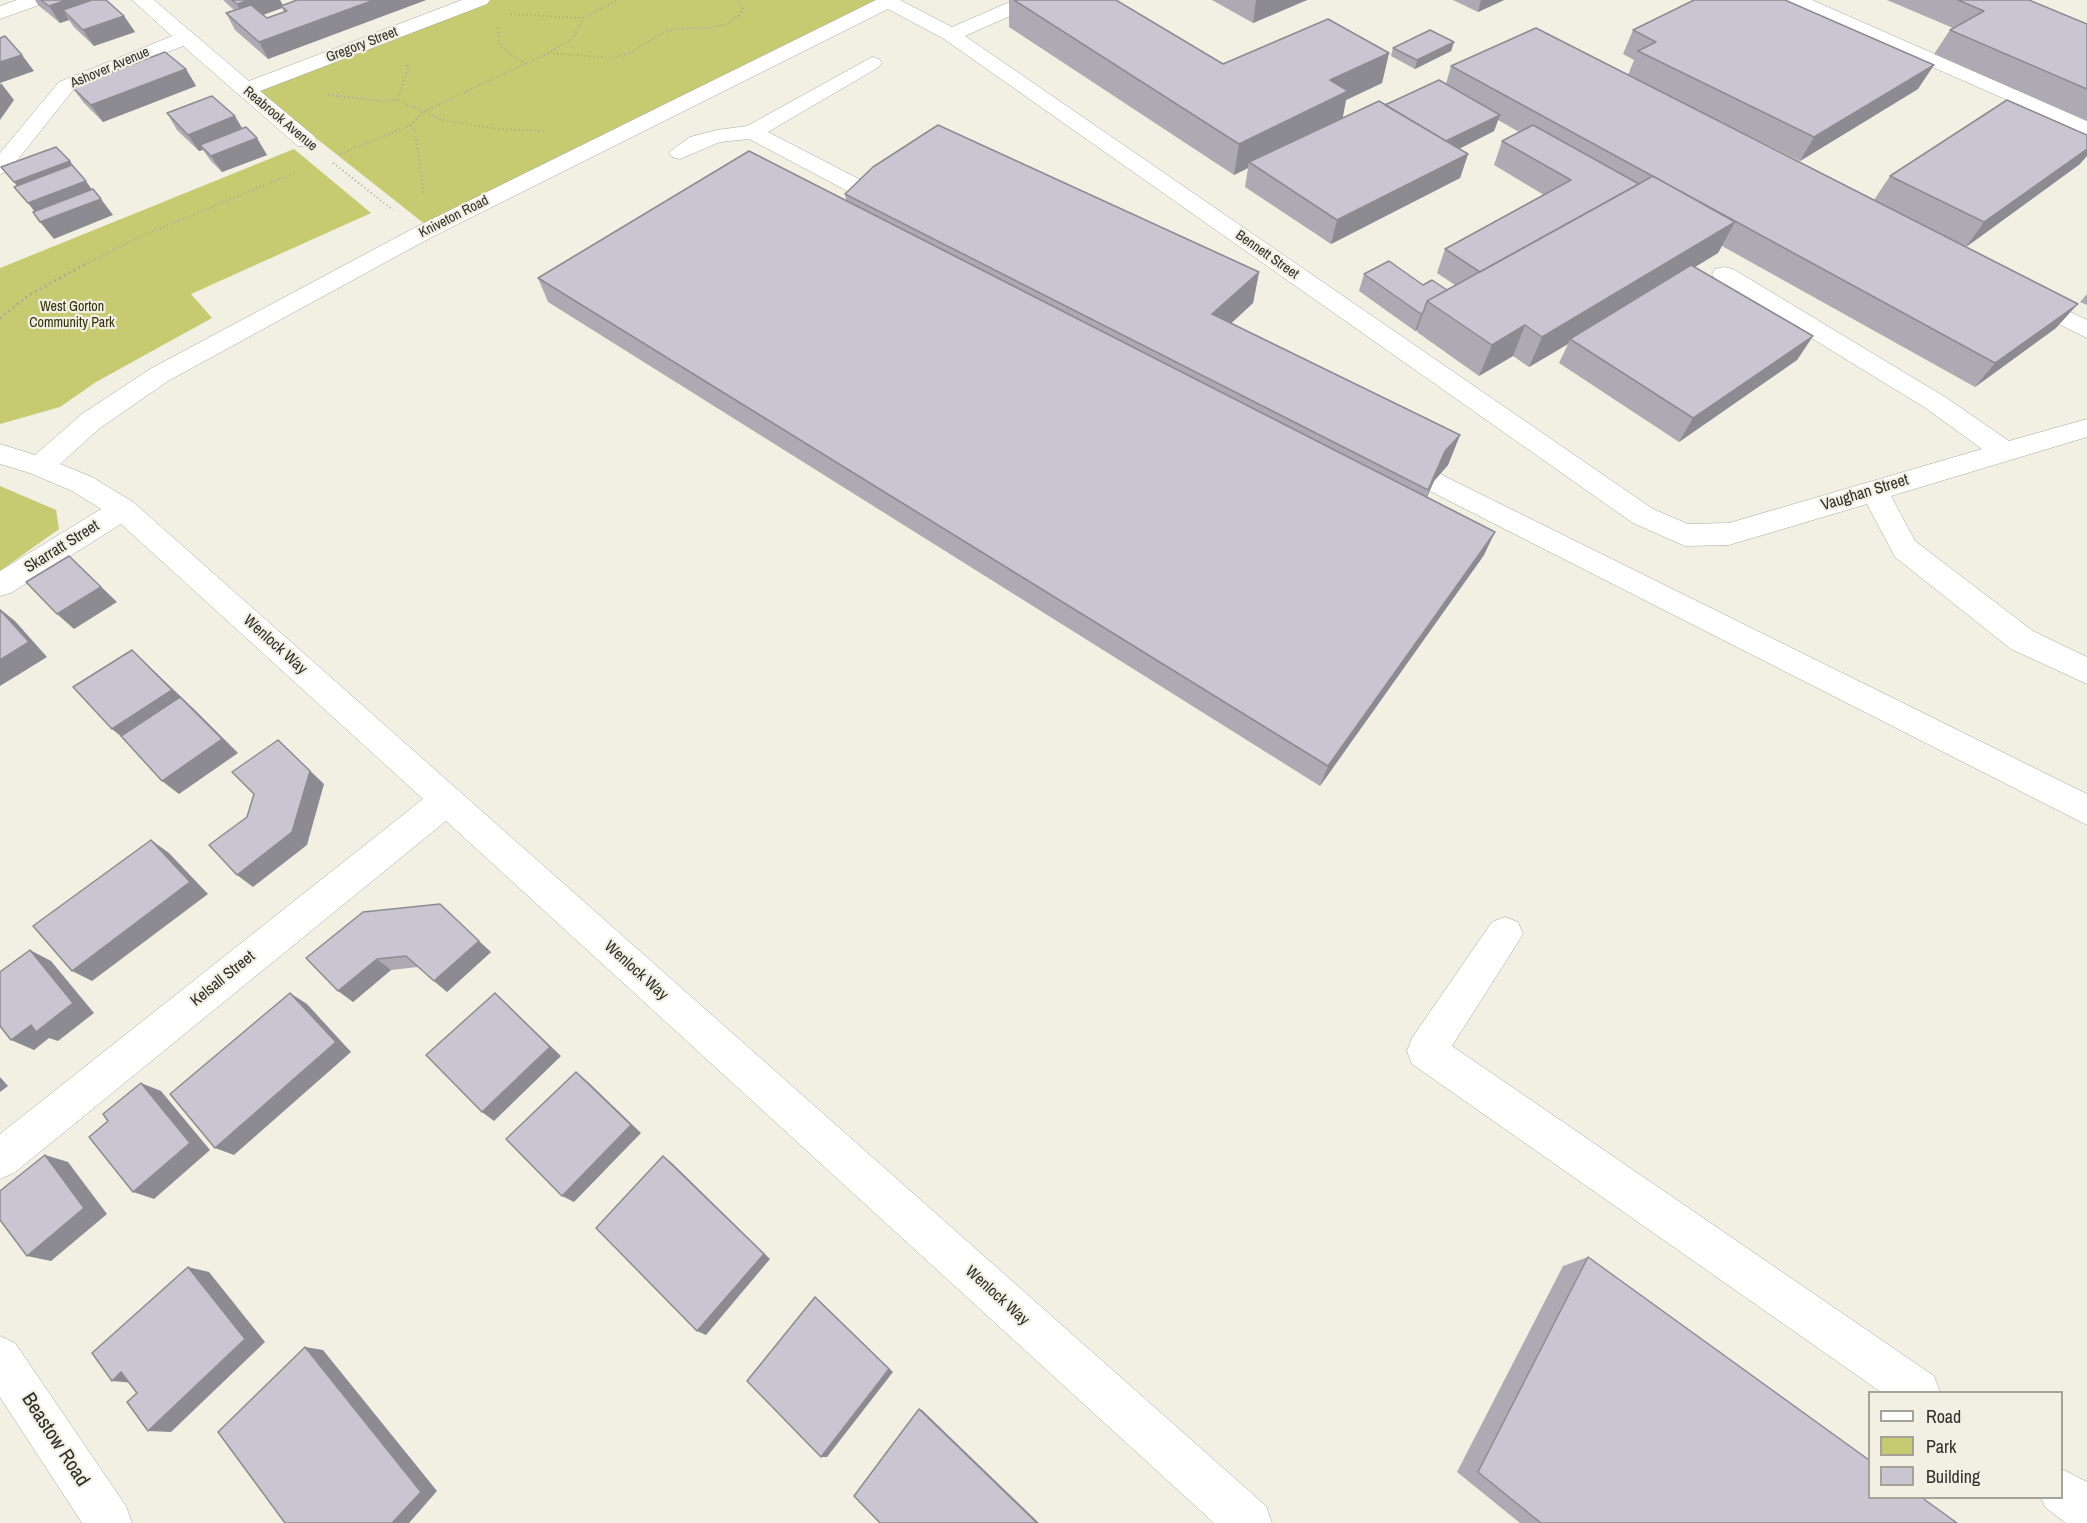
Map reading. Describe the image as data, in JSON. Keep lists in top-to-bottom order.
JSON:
{
  "streets": {
    "street": [
      "Gregory Street",
      "Ashover Avenue",
      "Reabrook Avenue",
      "Kniveton Road",
      "Bennett Street",
      "Vaughan Street",
      "Skarratt Street",
      "Wenlock Way",
      "Kelsall Street",
      "Beastow Road"
    ]
  },
  "crossings": [
    ["Gregory Street", "Reabrook Avenue"],
    ["Ashover Avenue", "Reabrook Avenue"],
    ["Reabrook Avenue", "Kniveton Road"],
    ["Kniveton Road", "Bennett Street"],
    ["Kniveton Road", "Wenlock Way"],
    ["Bennett Street", "Vaughan Street"],
    ["Skarratt Street", "Wenlock Way"],
    ["Wenlock Way", "Kelsall Street"]
  ],
  "parks": ["West Gorton Community Park"],
  "legend": ["Road", "Park", "Building"]
}
